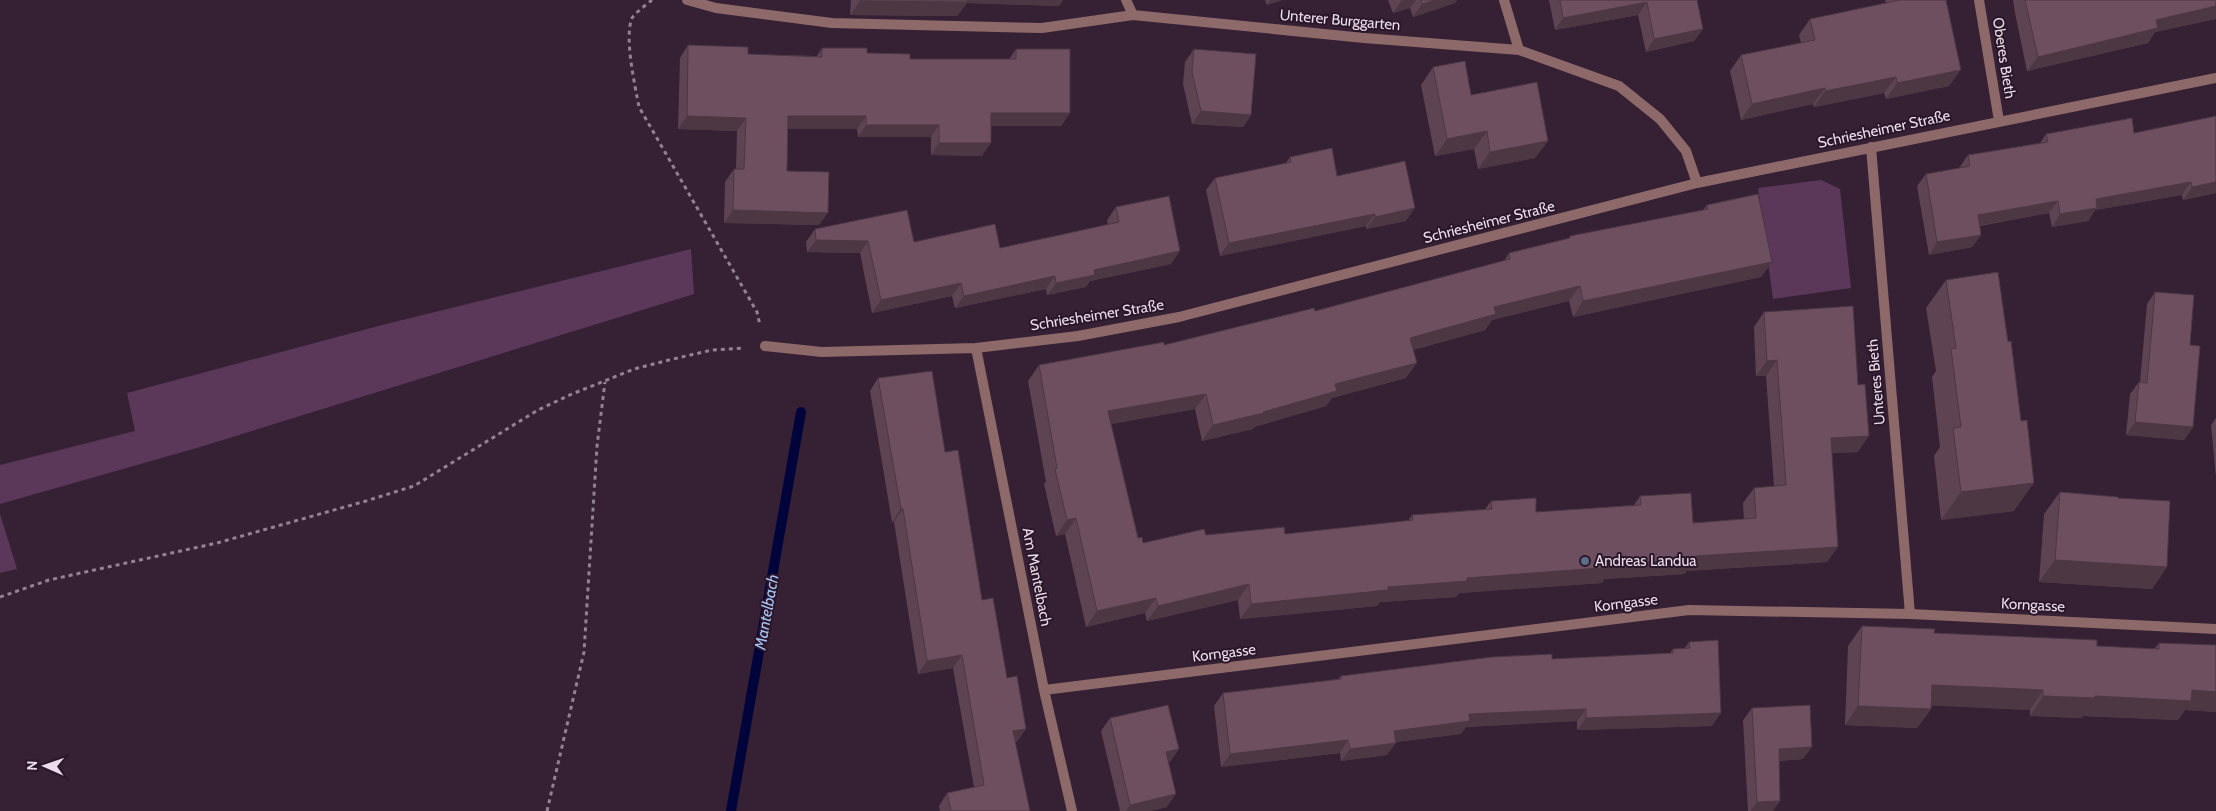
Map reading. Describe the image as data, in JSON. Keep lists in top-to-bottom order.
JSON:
{
  "streets": {
    "street": [
      "Unterer Burggarten",
      "Oberes Bieth",
      "Schriesheimer Straße",
      "Unteres Bieth",
      "Am Mantelbach",
      "Korngasse"
    ]
  },
  "crossings": [
    ["Unterer Burggarten", "Schriesheimer Straße"],
    ["Oberes Bieth", "Schriesheimer Straße"],
    ["Schriesheimer Straße", "Unteres Bieth"],
    ["Schriesheimer Straße", "Am Mantelbach"],
    ["Unteres Bieth", "Korngasse"],
    ["Am Mantelbach", "Korngasse"]
  ],
  "water": ["Mantelbach"],
  "places": ["Andreas Landua"],
  "north": "left"
}
